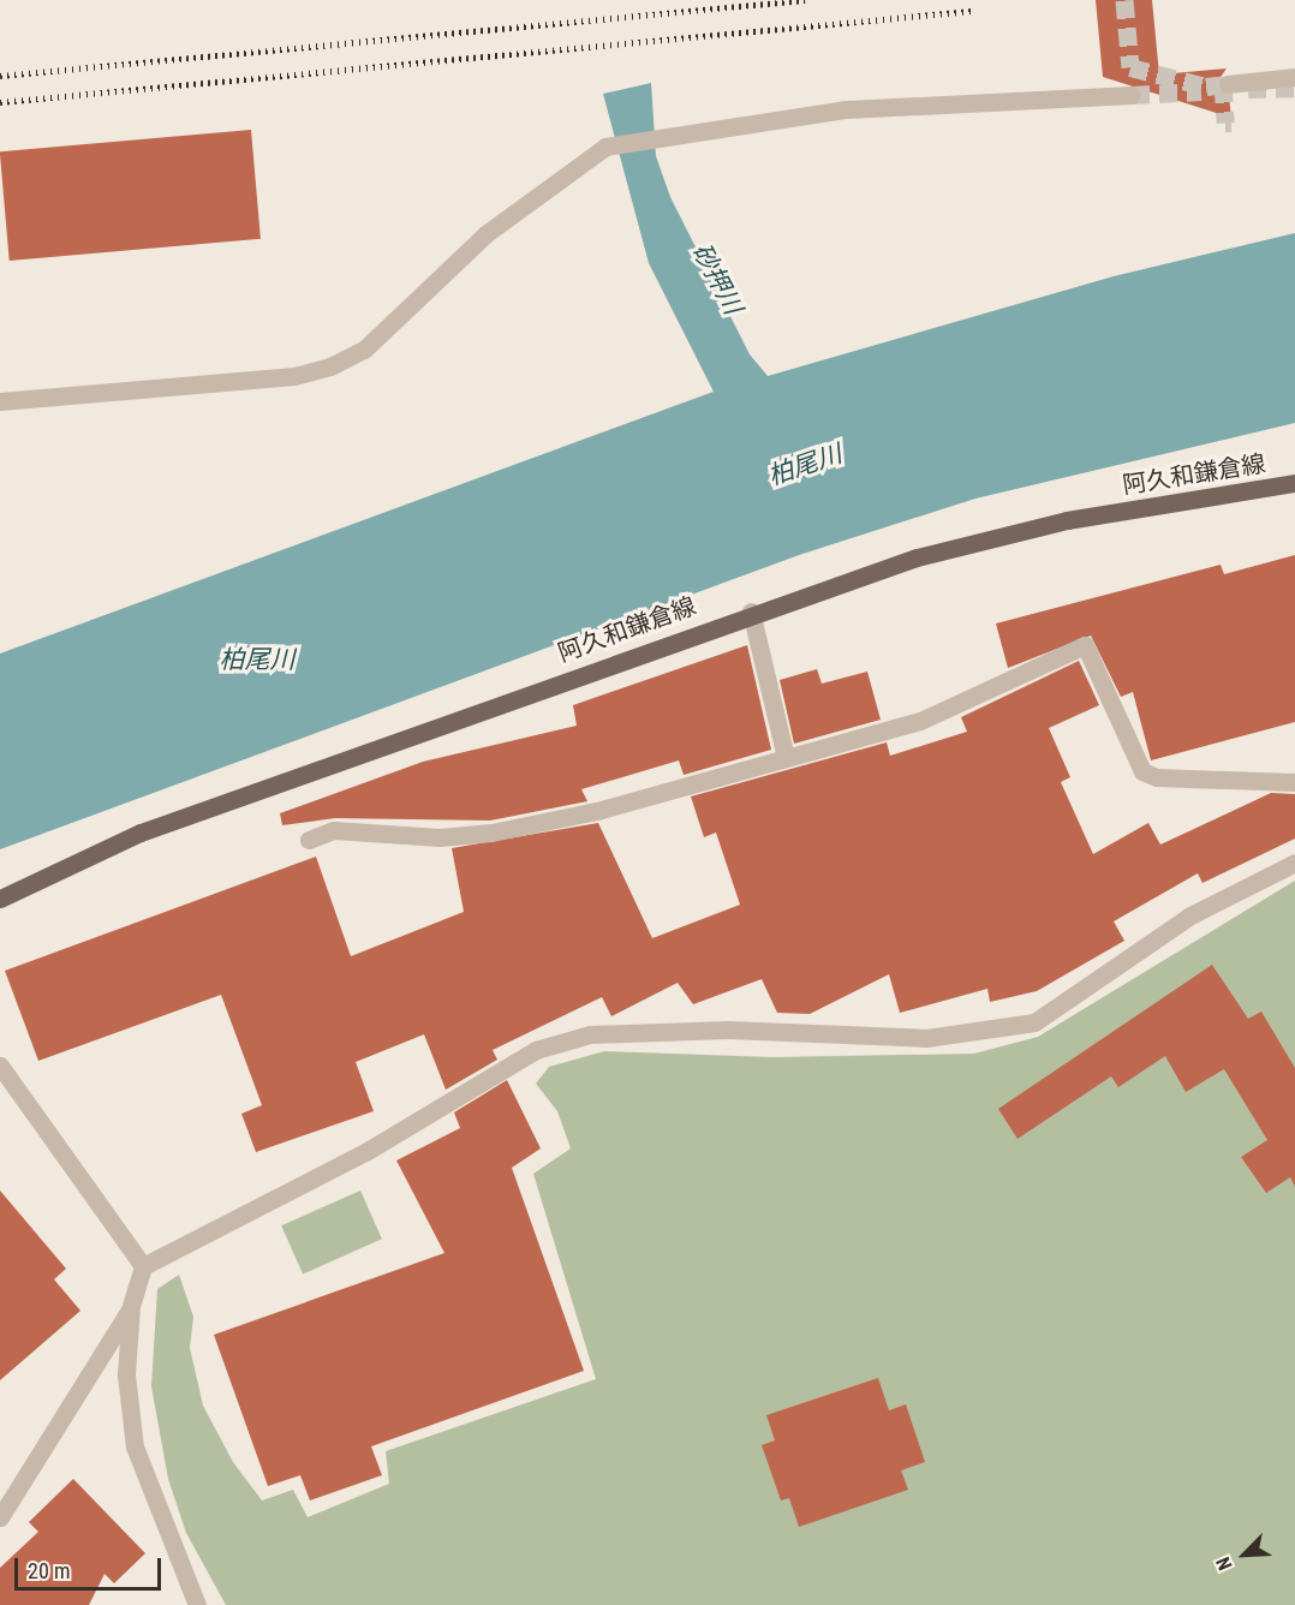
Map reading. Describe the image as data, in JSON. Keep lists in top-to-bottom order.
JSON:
{
  "streets": {
    "main road": ["阿久和鎌倉線"]
  },
  "water": ["砂押川", "柏尾川"],
  "scale_bar": "20 m",
  "north": "bottom left"
}
